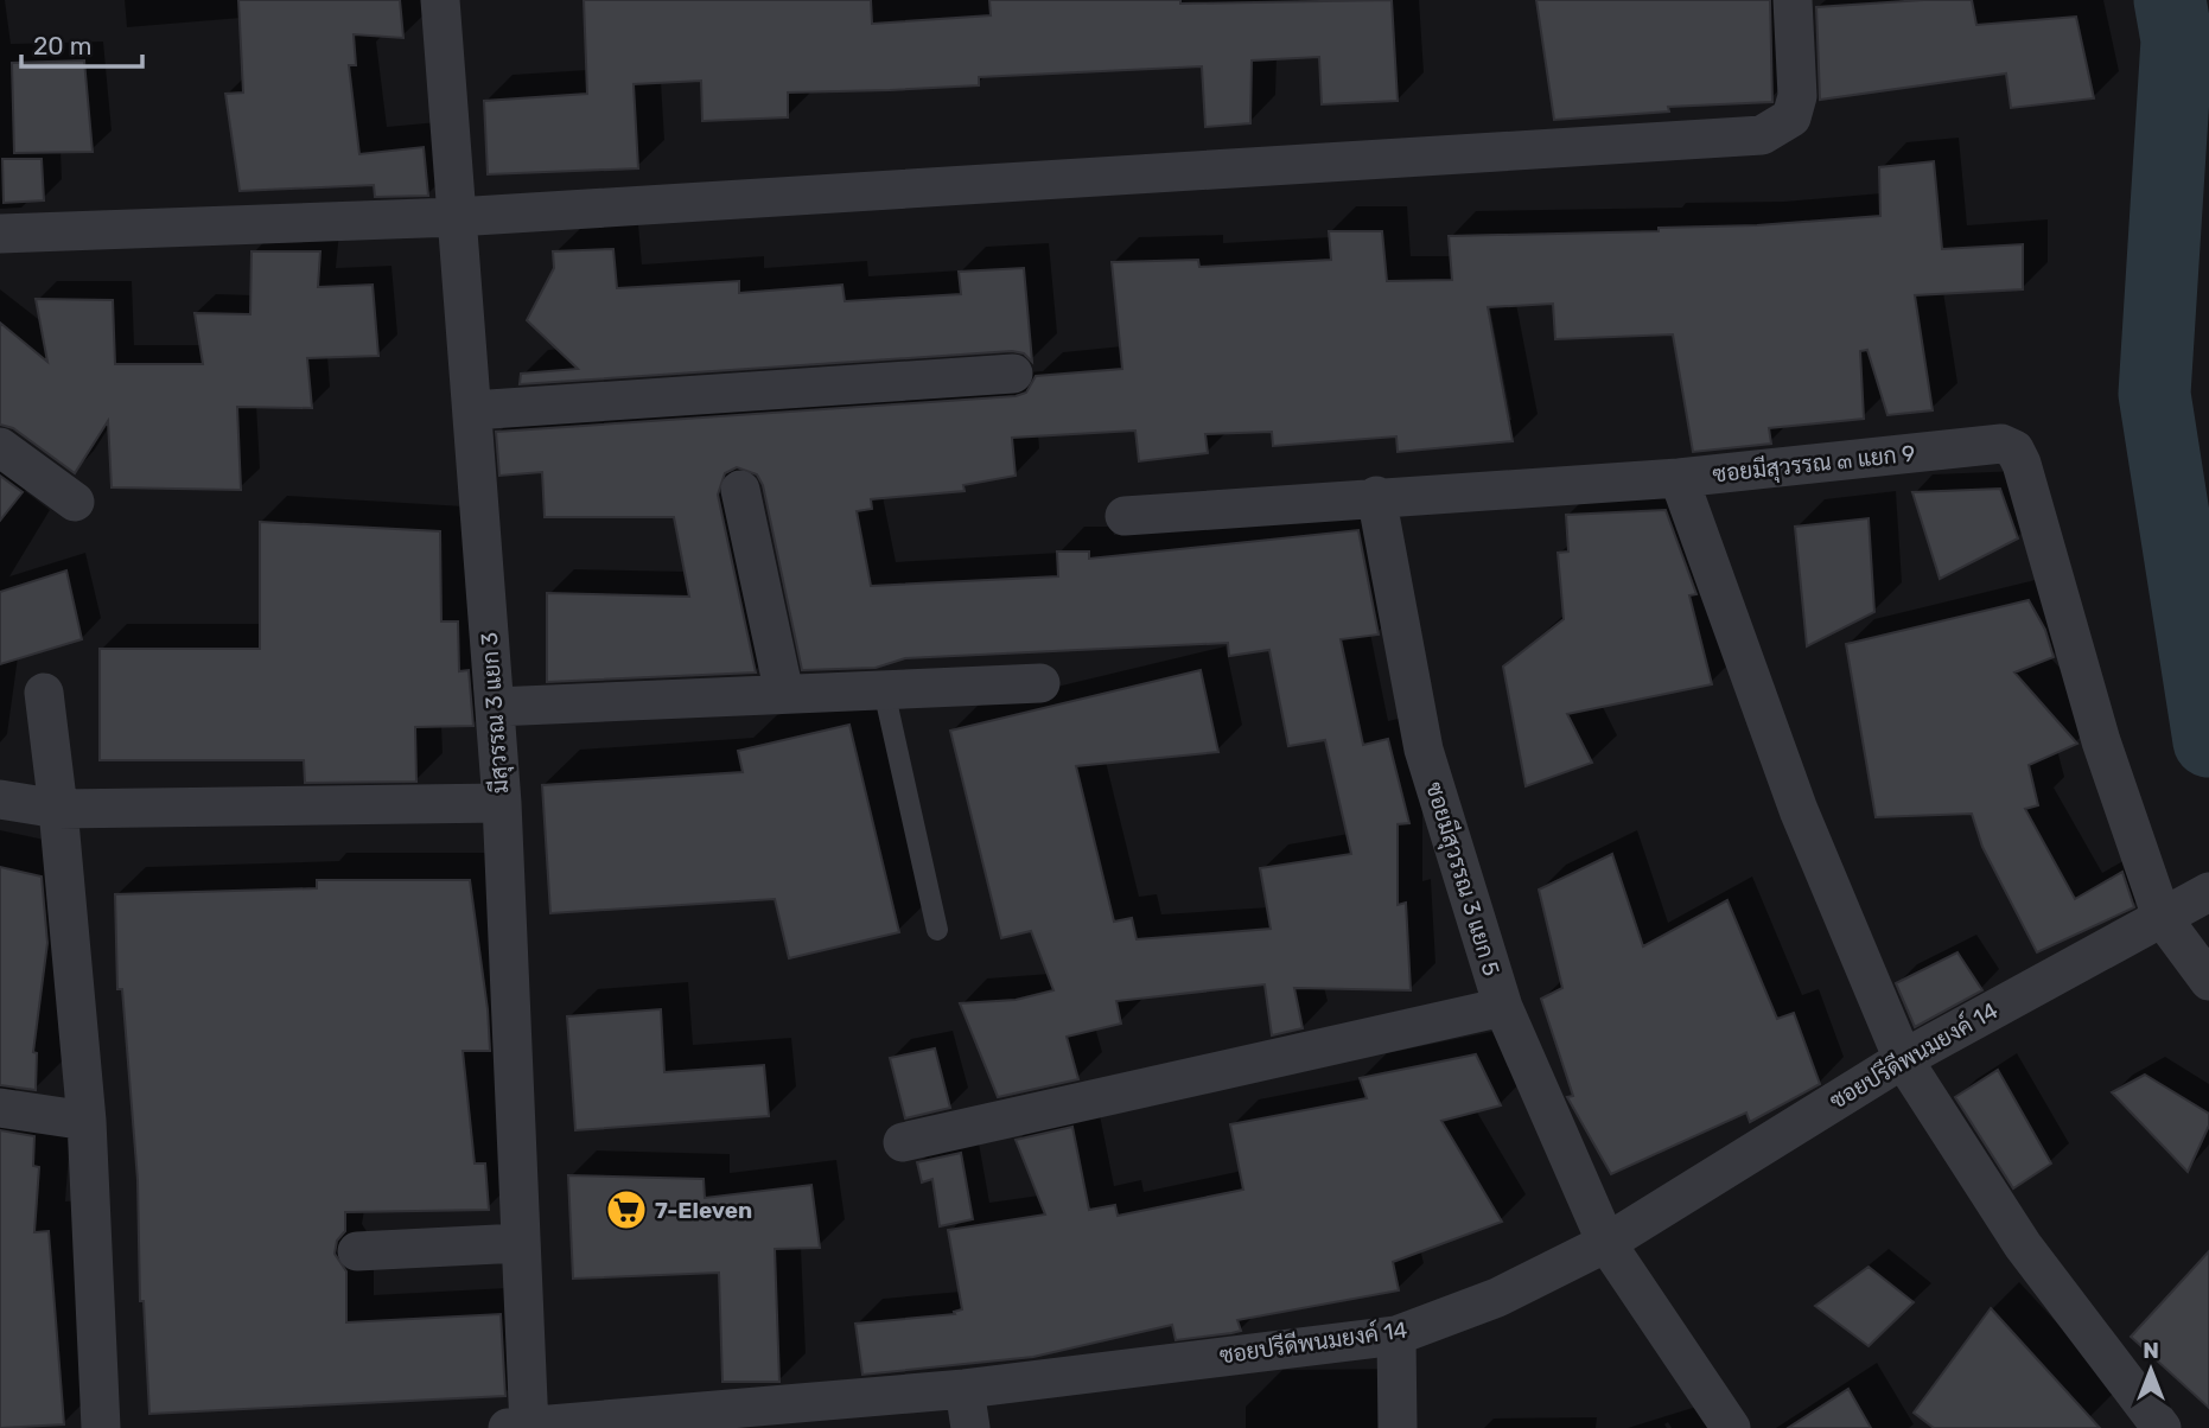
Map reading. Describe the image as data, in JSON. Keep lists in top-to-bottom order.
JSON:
{
  "streets": {
    "street": [
      "ซอยมีสุวรรณ ๓ แยก 9",
      "มีสุวรรณ 3 แยก 3",
      "ซอยมีสุวรรณ 3 แยก 5",
      "ซอยปรีดีพนมยงค์ 14"
    ]
  },
  "crossings": [
    ["ซอยมีสุวรรณ ๓ แยก 9", "ซอยมีสุวรรณ 3 แยก 5"],
    ["ซอยมีสุวรรณ ๓ แยก 9", "ซอยปรีดีพนมยงค์ 14"],
    ["มีสุวรรณ 3 แยก 3", "ซอยปรีดีพนมยงค์ 14"],
    ["ซอยมีสุวรรณ 3 แยก 5", "ซอยปรีดีพนมยงค์ 14"]
  ],
  "places": {
    "supermarket": ["7-Eleven"]
  },
  "scale_bar": "20 m",
  "north": "top"
}
